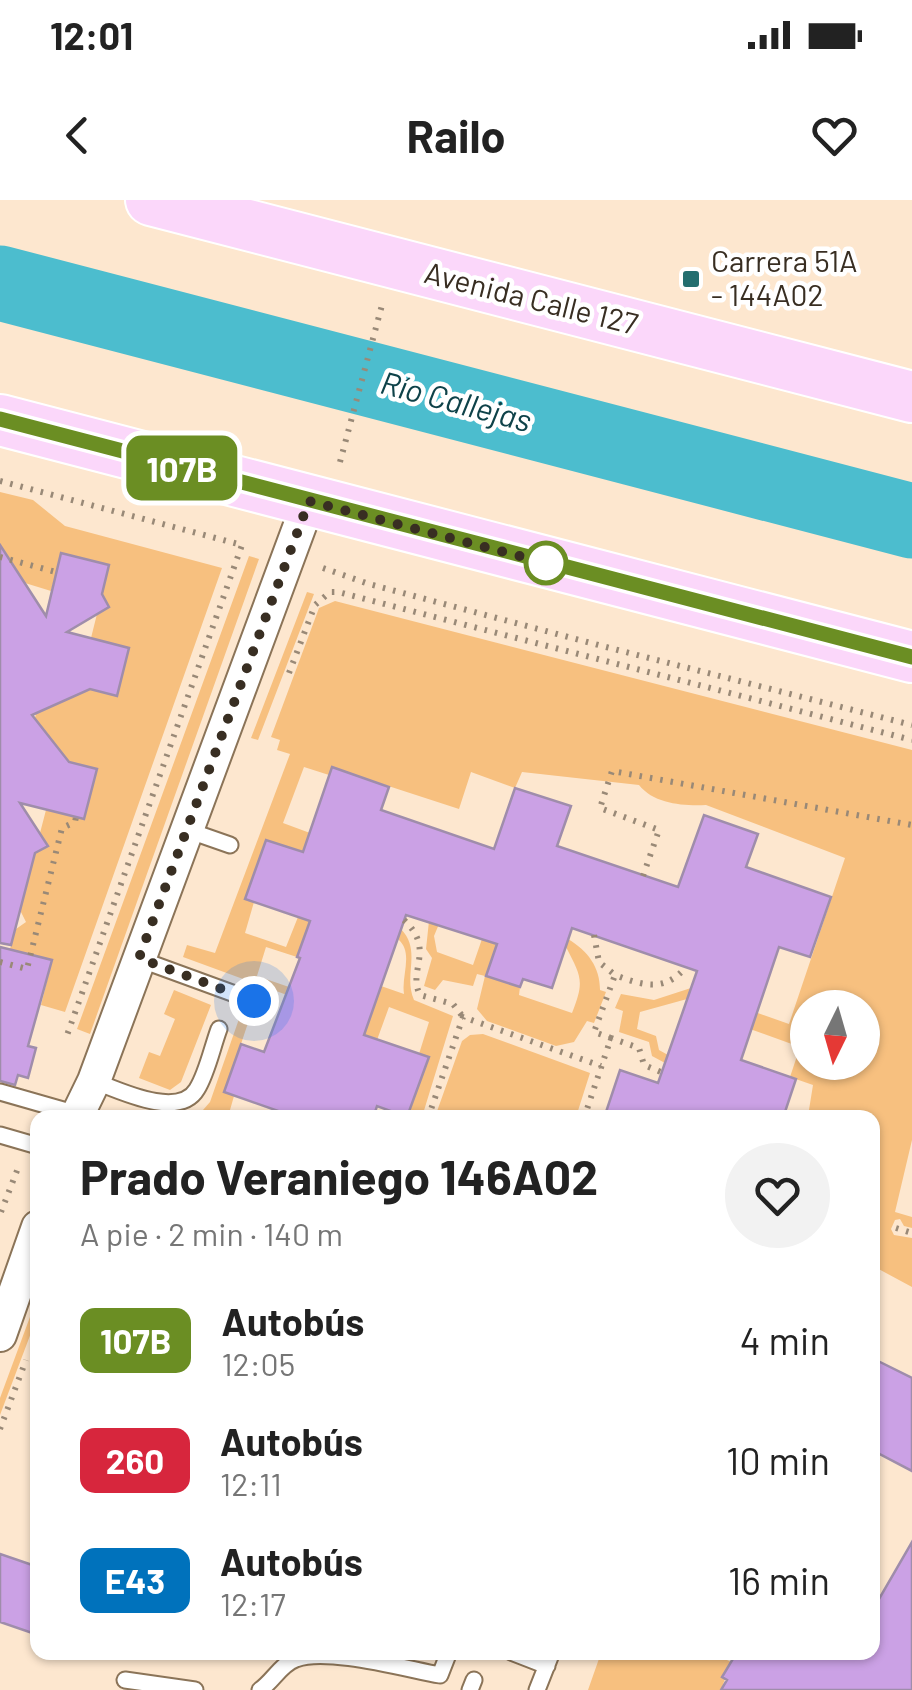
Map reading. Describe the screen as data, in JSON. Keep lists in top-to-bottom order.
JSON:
{
  "streets": {
    "main road": ["Avenida Calle 127"]
  },
  "water": ["Río Callejas"],
  "places": {
    "transit": ["Carrera 51A - 144A02"]
  },
  "lines": ["bus line 107B"],
  "north": "bottom",
  "page": {
    "status": "12:01",
    "header": "Railo",
    "on_map": "107B",
    "heading": ["Prado Veraniego 146A02", "A pie · 2 min · 140 m"],
    "list": [
      {
        "mark": "107B",
        "name": "Autobús",
        "note": "12:05",
        "value": "4 min"
      },
      {
        "mark": "260",
        "name": "Autobús",
        "note": "12:11",
        "value": "10 min"
      },
      {
        "mark": "E43",
        "name": "Autobús",
        "note": "12:17",
        "value": "16 min"
      }
    ]
  }
}
